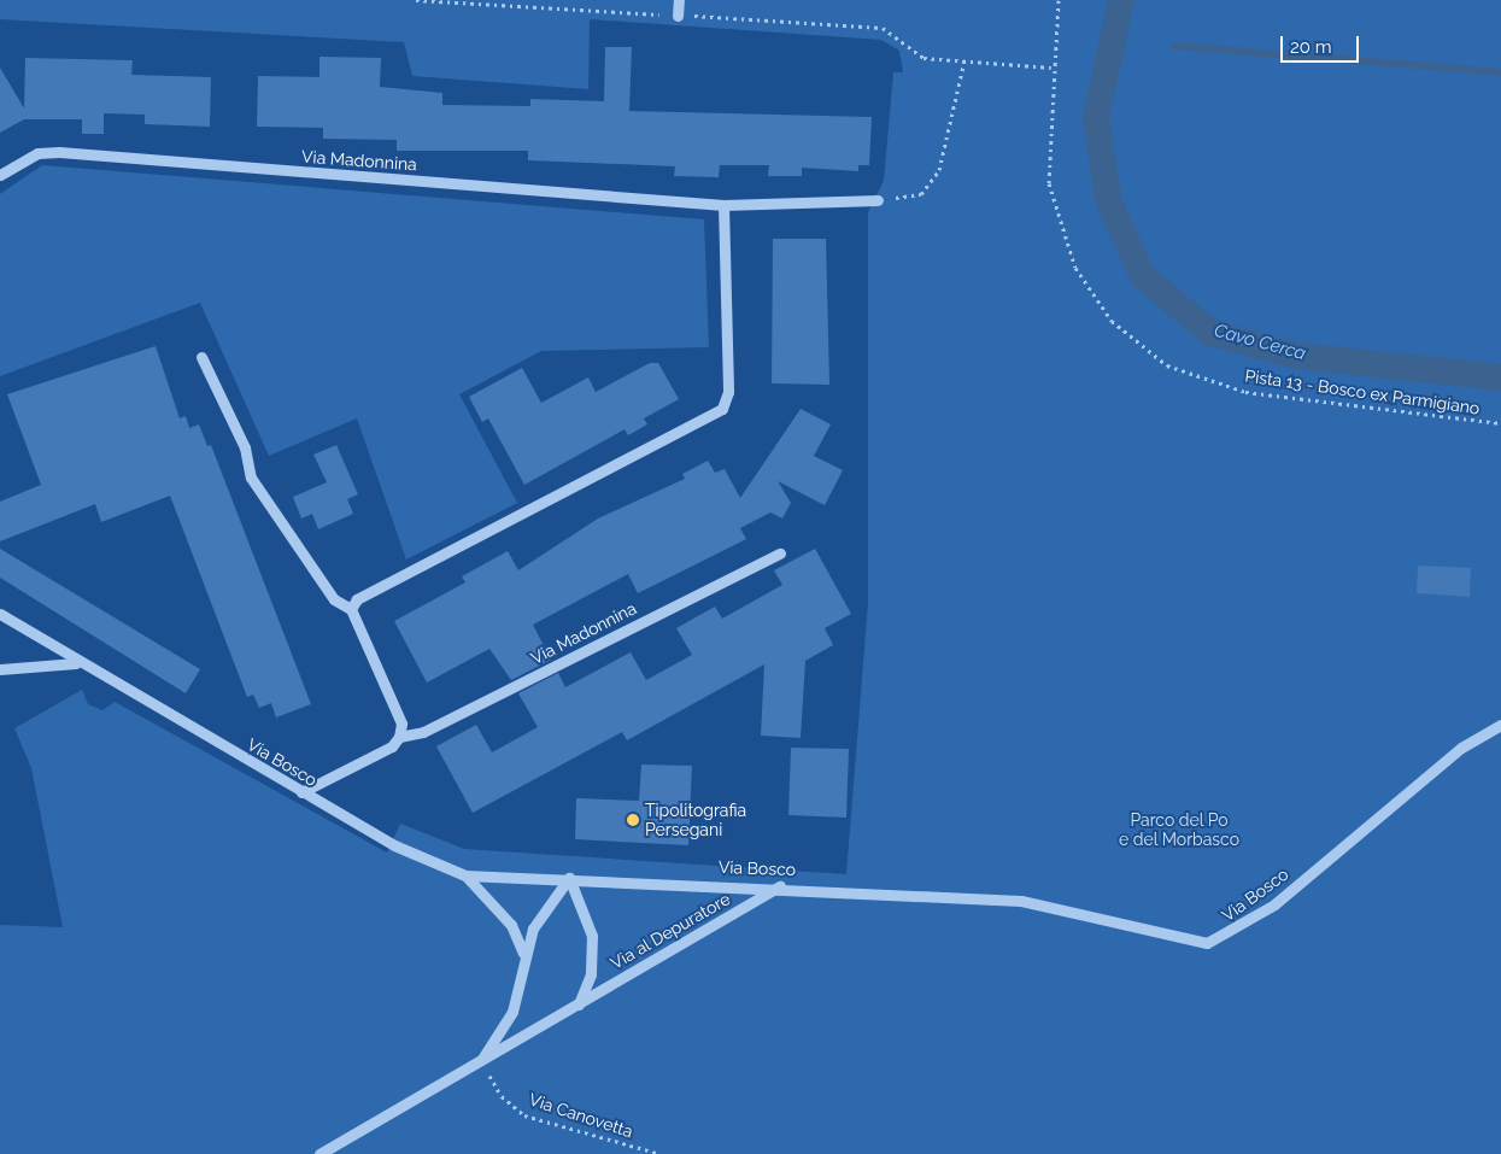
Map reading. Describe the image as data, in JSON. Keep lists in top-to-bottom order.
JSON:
{
  "streets": {
    "street": ["Via Madonnina", "Via Bosco", "Via al Depuratore"],
    "path": ["Pista 13 - Bosco ex Parmigiano", "Via Canovetta"]
  },
  "crossings": [
    ["Via Madonnina", "Via Bosco"],
    ["Via Bosco", "Via al Depuratore"],
    ["Via al Depuratore", "Via Canovetta"]
  ],
  "water": ["Cavo Cerca"],
  "parks": ["Parco del Po e del Morbasco"],
  "places": ["Tipolitografia Persegani"],
  "scale_bar": "20 m"
}
